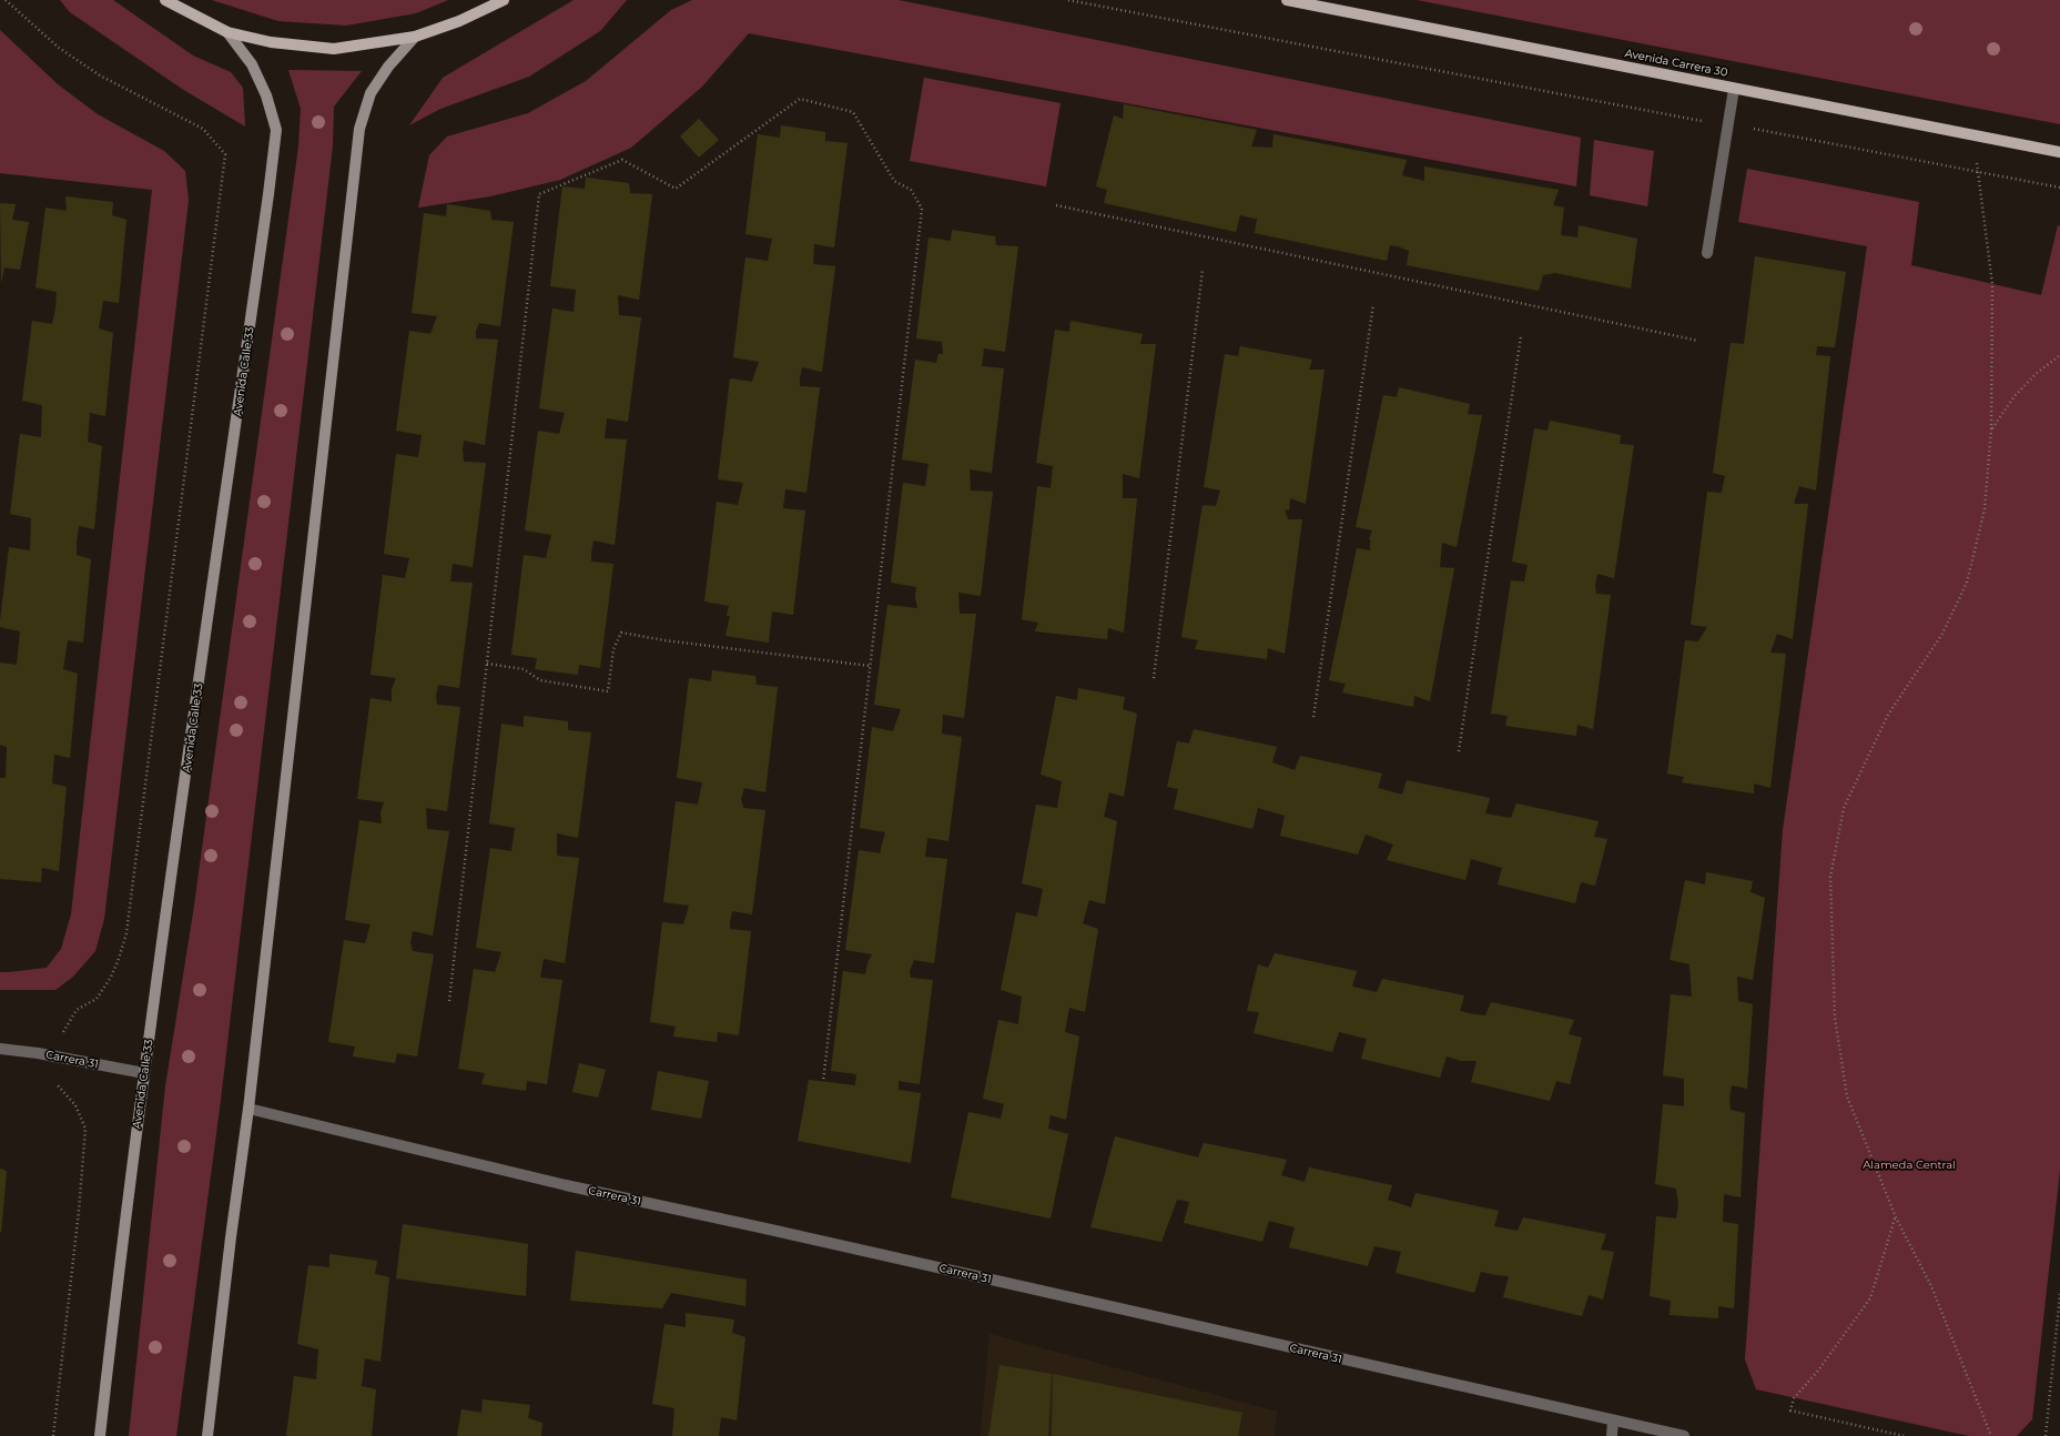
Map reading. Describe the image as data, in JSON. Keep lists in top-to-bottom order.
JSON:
{
  "streets": {
    "main road": ["Avenida Carrera 30", "Avenida Calle 33"],
    "street": ["Carrera 31"]
  },
  "crossings": [
    ["Avenida Calle 33", "Carrera 31"]
  ],
  "parks": ["Alameda Central"]
}
